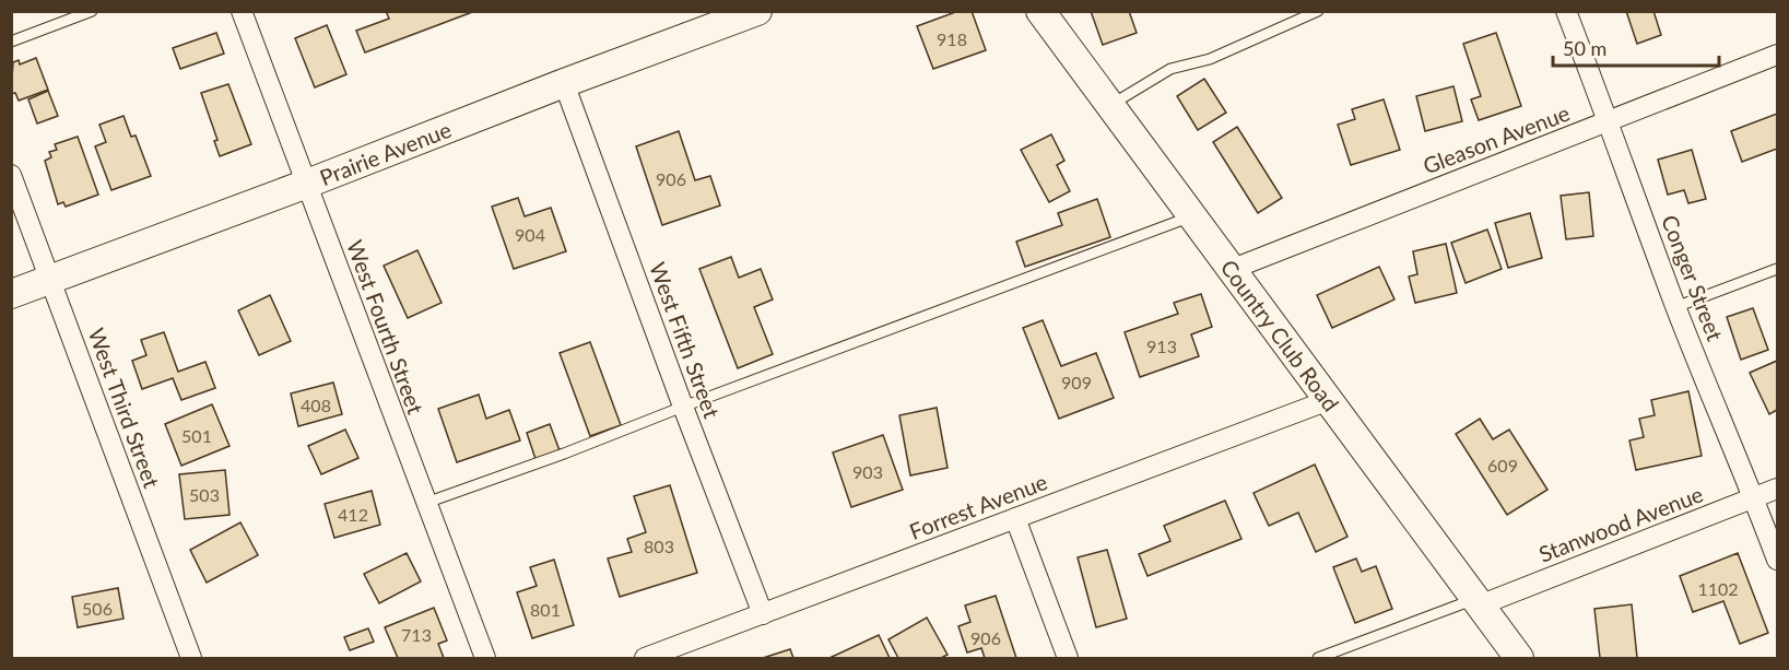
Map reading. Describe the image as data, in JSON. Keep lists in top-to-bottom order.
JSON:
{
  "streets": {
    "main road": ["Prairie Avenue", "Country Club Road"],
    "street": [
      "Gleason Avenue",
      "Conger Street",
      "West Fourth Street",
      "West Fifth Street",
      "West Third Street",
      "Forrest Avenue",
      "Stanwood Avenue"
    ]
  },
  "crossings": [
    ["Gleason Avenue", "Conger Street"],
    ["Gleason Avenue", "Country Club Road"],
    ["Prairie Avenue", "West Fourth Street"],
    ["Prairie Avenue", "West Fifth Street"],
    ["Prairie Avenue", "West Third Street"],
    ["Conger Street", "Stanwood Avenue"],
    ["Country Club Road", "Forrest Avenue"],
    ["Country Club Road", "Stanwood Avenue"],
    ["West Fifth Street", "Forrest Avenue"]
  ],
  "house_numbers": [
    "918",
    "906",
    "904",
    "913",
    "909",
    "408",
    "501",
    "609",
    "903",
    "503",
    "412",
    "803",
    "1102",
    "506",
    "801",
    "713",
    "906"
  ],
  "scale_bar": "50 m"
}
